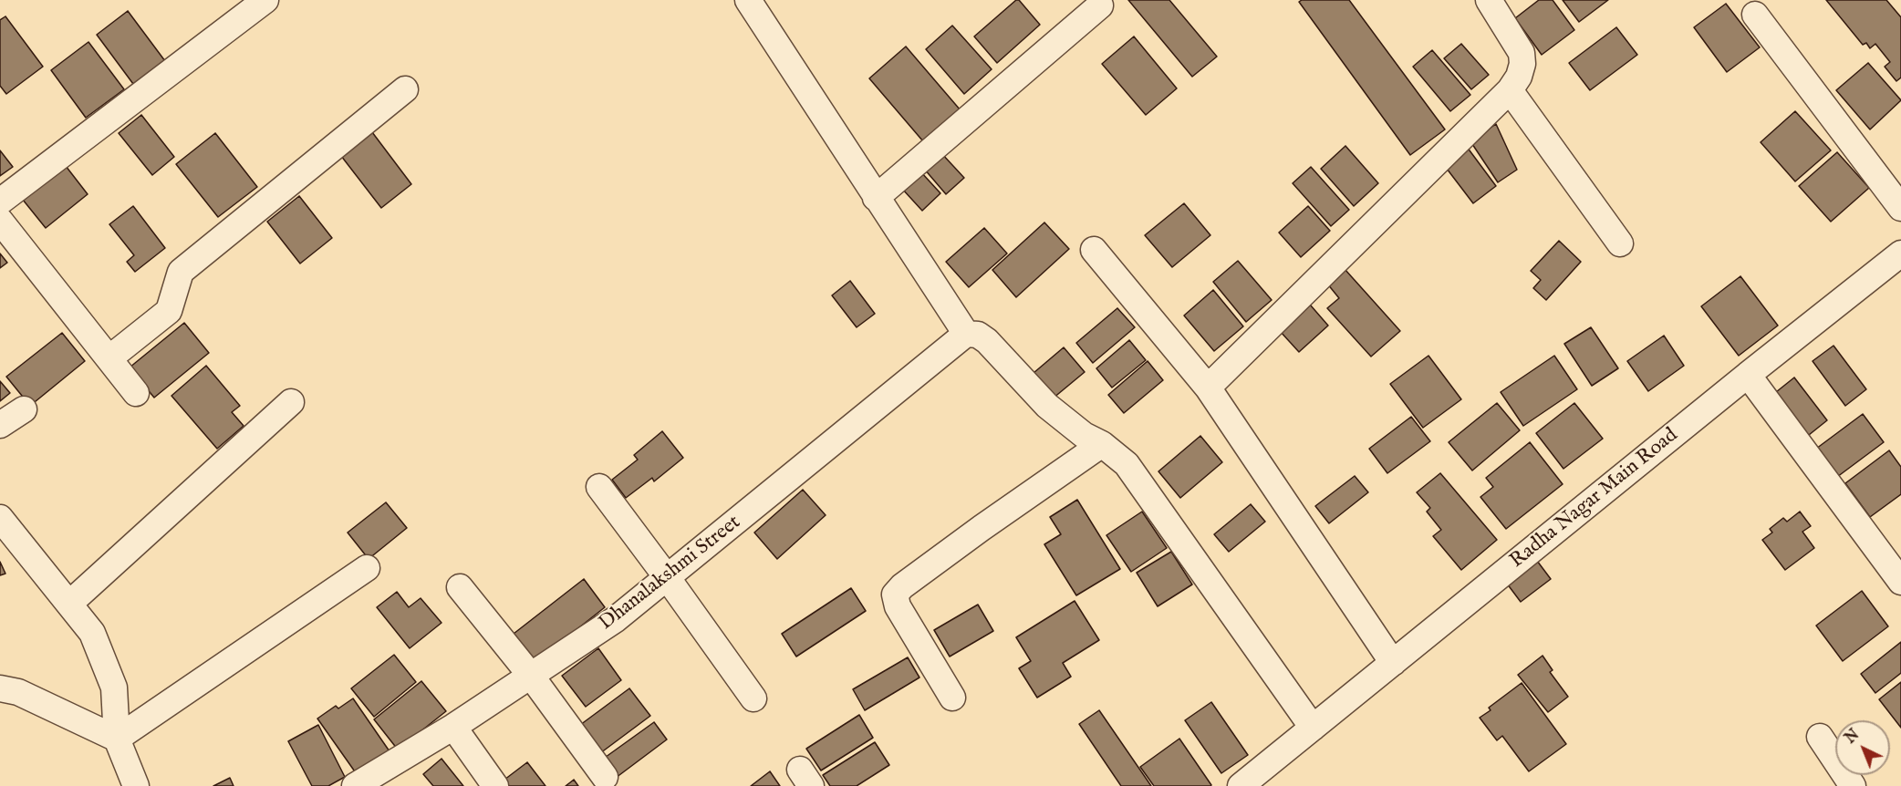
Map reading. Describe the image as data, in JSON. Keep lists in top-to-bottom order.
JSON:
{
  "streets": {
    "street": ["Radha Nagar Main Road", "Dhanalakshmi Street"]
  },
  "north": "top left"
}
